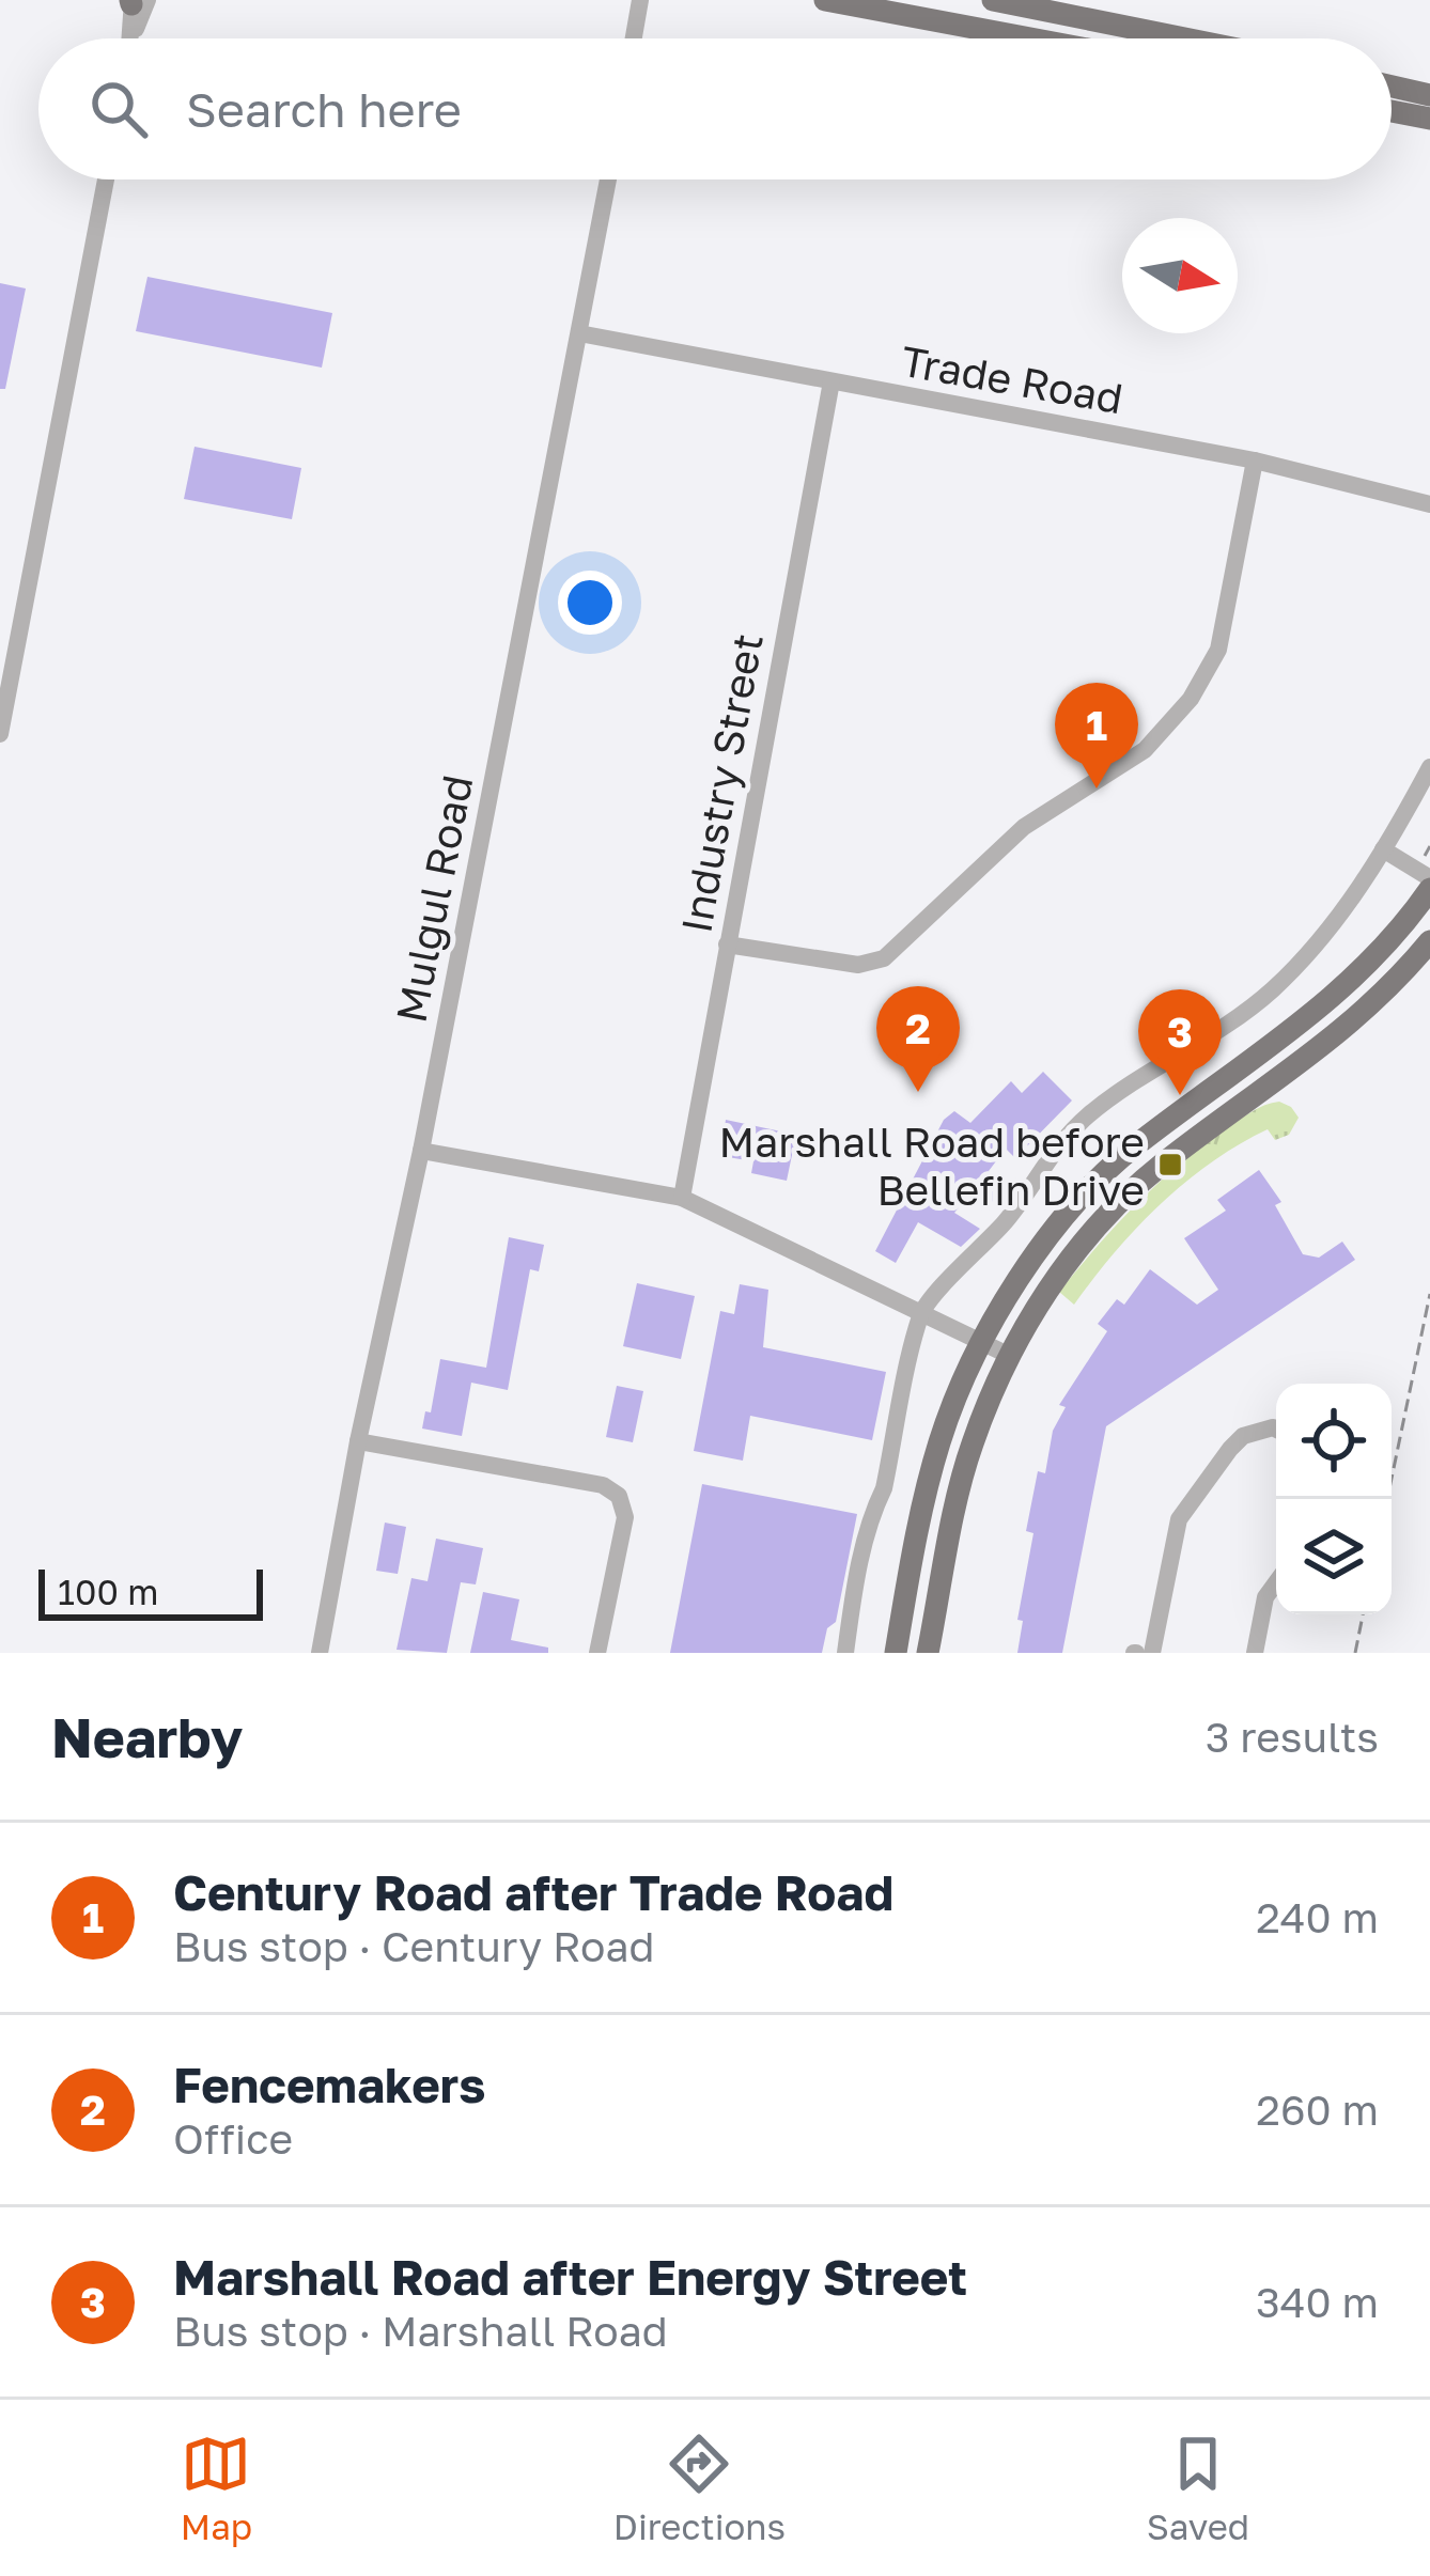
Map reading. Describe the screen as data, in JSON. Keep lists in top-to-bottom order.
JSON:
{
  "streets": {
    "street": ["Trade Road", "Industry Street", "Mulgul Road"]
  },
  "crossings": [
    ["Trade Road", "Industry Street"],
    ["Trade Road", "Mulgul Road"]
  ],
  "places": {
    "transit": ["Marshall Road before Bellefin Drive"]
  },
  "scale_bar": "100 m",
  "north": "right",
  "page": {
    "search": "Search here",
    "pins": ["1", "2", "3"],
    "scale": "100 m",
    "heading": ["Nearby", "3 results"],
    "list": [
      {
        "mark": "1",
        "name": "Century Road after Trade Road",
        "note": "Bus stop · Century Road",
        "value": "240 m"
      },
      {
        "mark": "2",
        "name": "Fencemakers",
        "note": "Office",
        "value": "260 m"
      },
      {
        "mark": "3",
        "name": "Marshall Road after Energy Street",
        "note": "Bus stop · Marshall Road",
        "value": "340 m"
      }
    ],
    "nav": ["Map", "Directions", "Saved"]
  }
}
